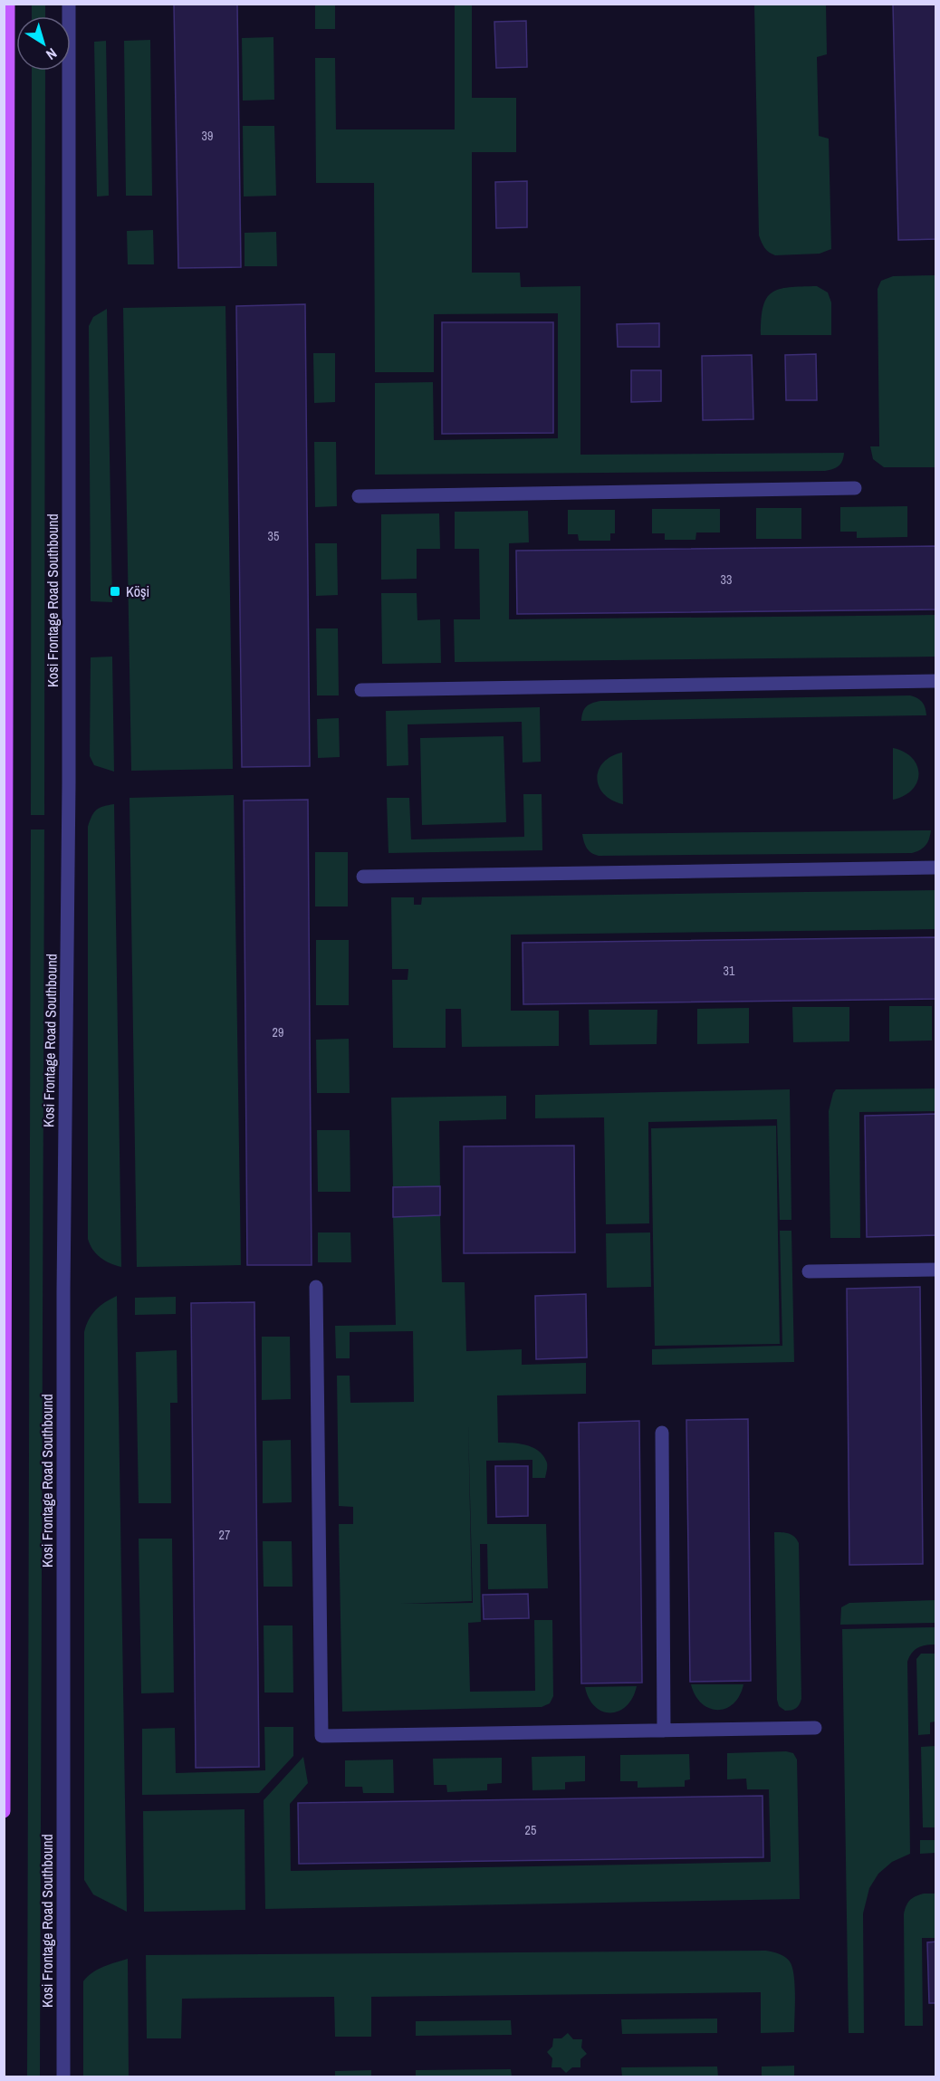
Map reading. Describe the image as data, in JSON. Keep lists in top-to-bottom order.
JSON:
{
  "streets": {
    "street": ["Kosi Frontage Road Southbound"]
  },
  "places": {
    "transit": ["Köşi"]
  },
  "house_numbers": [
    "39",
    "35",
    "33",
    "31",
    "29",
    "27",
    "25"
  ],
  "north": "bottom right"
}
